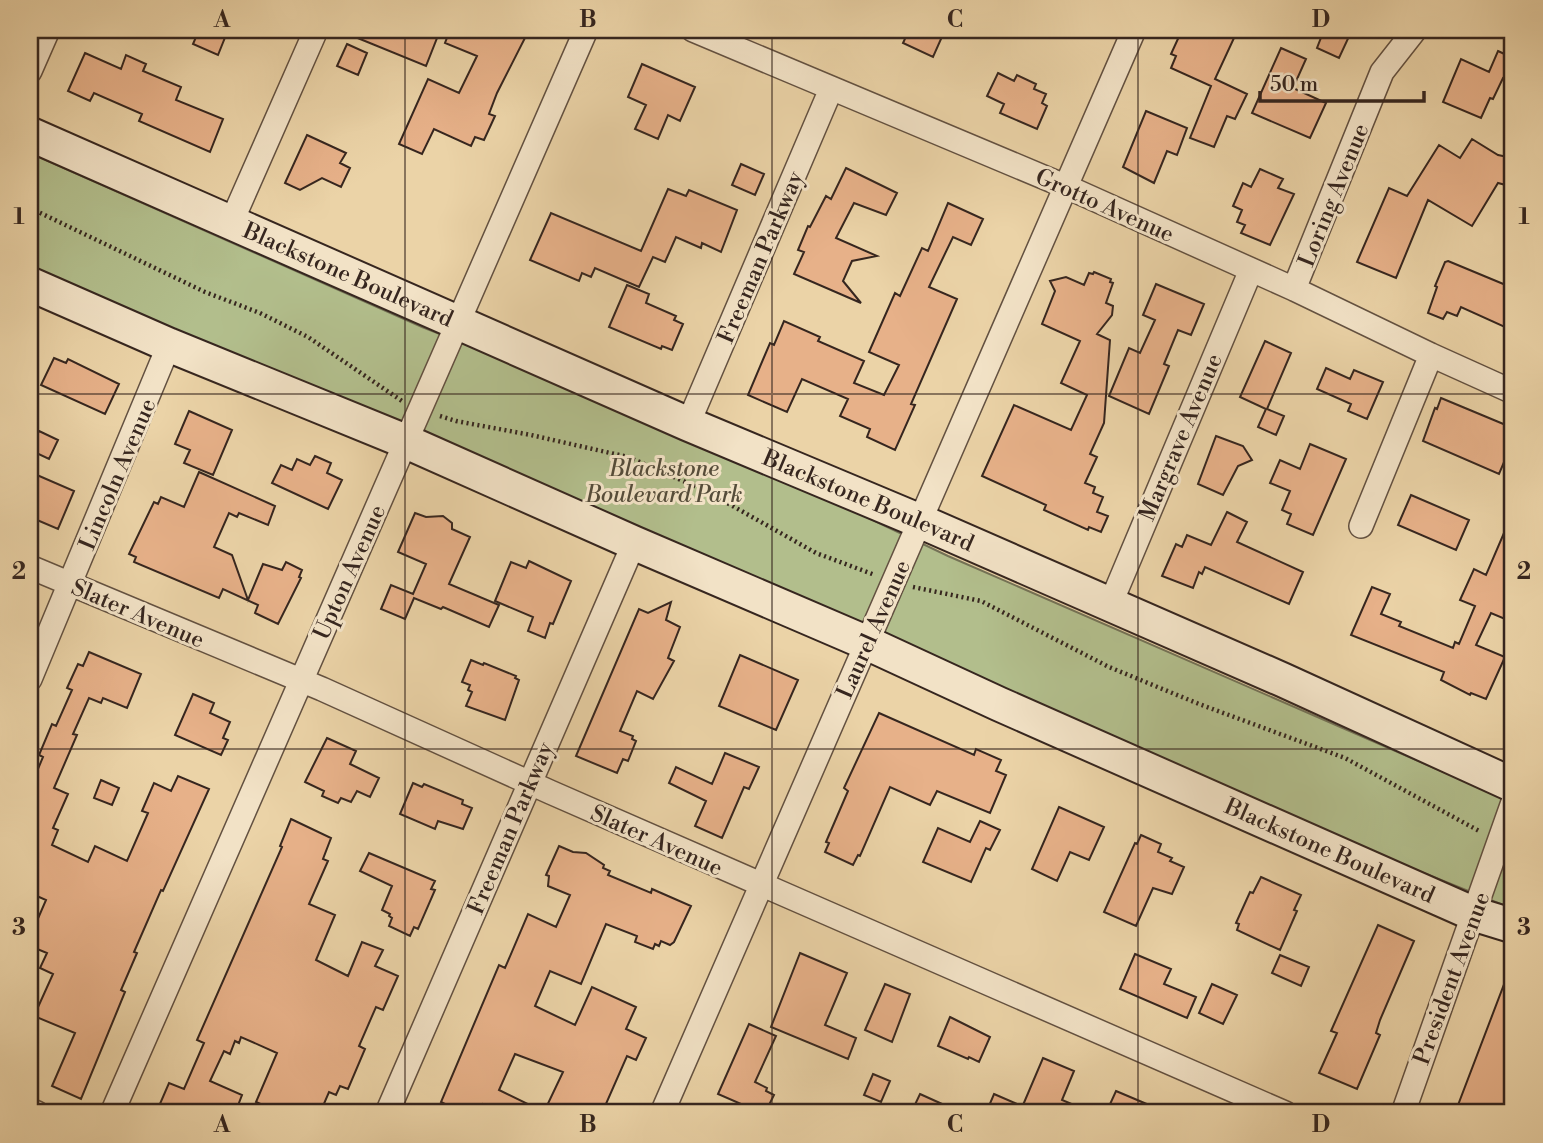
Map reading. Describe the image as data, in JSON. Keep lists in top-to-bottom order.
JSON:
{
  "streets": {
    "main road": ["Blackstone Boulevard"],
    "street": [
      "Loring Avenue",
      "Grotto Avenue",
      "Freeman Parkway",
      "Margrave Avenue",
      "Lincoln Avenue",
      "Upton Avenue",
      "Slater Avenue",
      "Laurel Avenue",
      "President Avenue"
    ]
  },
  "crossings": [
    ["Loring Avenue", "Grotto Avenue"],
    ["Grotto Avenue", "Freeman Parkway"],
    ["Grotto Avenue", "Margrave Avenue"],
    ["Grotto Avenue", "Laurel Avenue"],
    ["Freeman Parkway", "Blackstone Boulevard"],
    ["Freeman Parkway", "Slater Avenue"],
    ["Blackstone Boulevard", "Margrave Avenue"],
    ["Blackstone Boulevard", "Lincoln Avenue"],
    ["Blackstone Boulevard", "Upton Avenue"],
    ["Blackstone Boulevard", "Laurel Avenue"],
    ["Blackstone Boulevard", "President Avenue"],
    ["Lincoln Avenue", "Slater Avenue"],
    ["Upton Avenue", "Slater Avenue"],
    ["Slater Avenue", "Laurel Avenue"]
  ],
  "parks": ["Blackstone Boulevard Park"],
  "scale_bar": "50 m",
  "grid": {
    "columns": [
      "A",
      "B",
      "C",
      "D"
    ],
    "rows": ["1", "2", "3"]
  }
}
